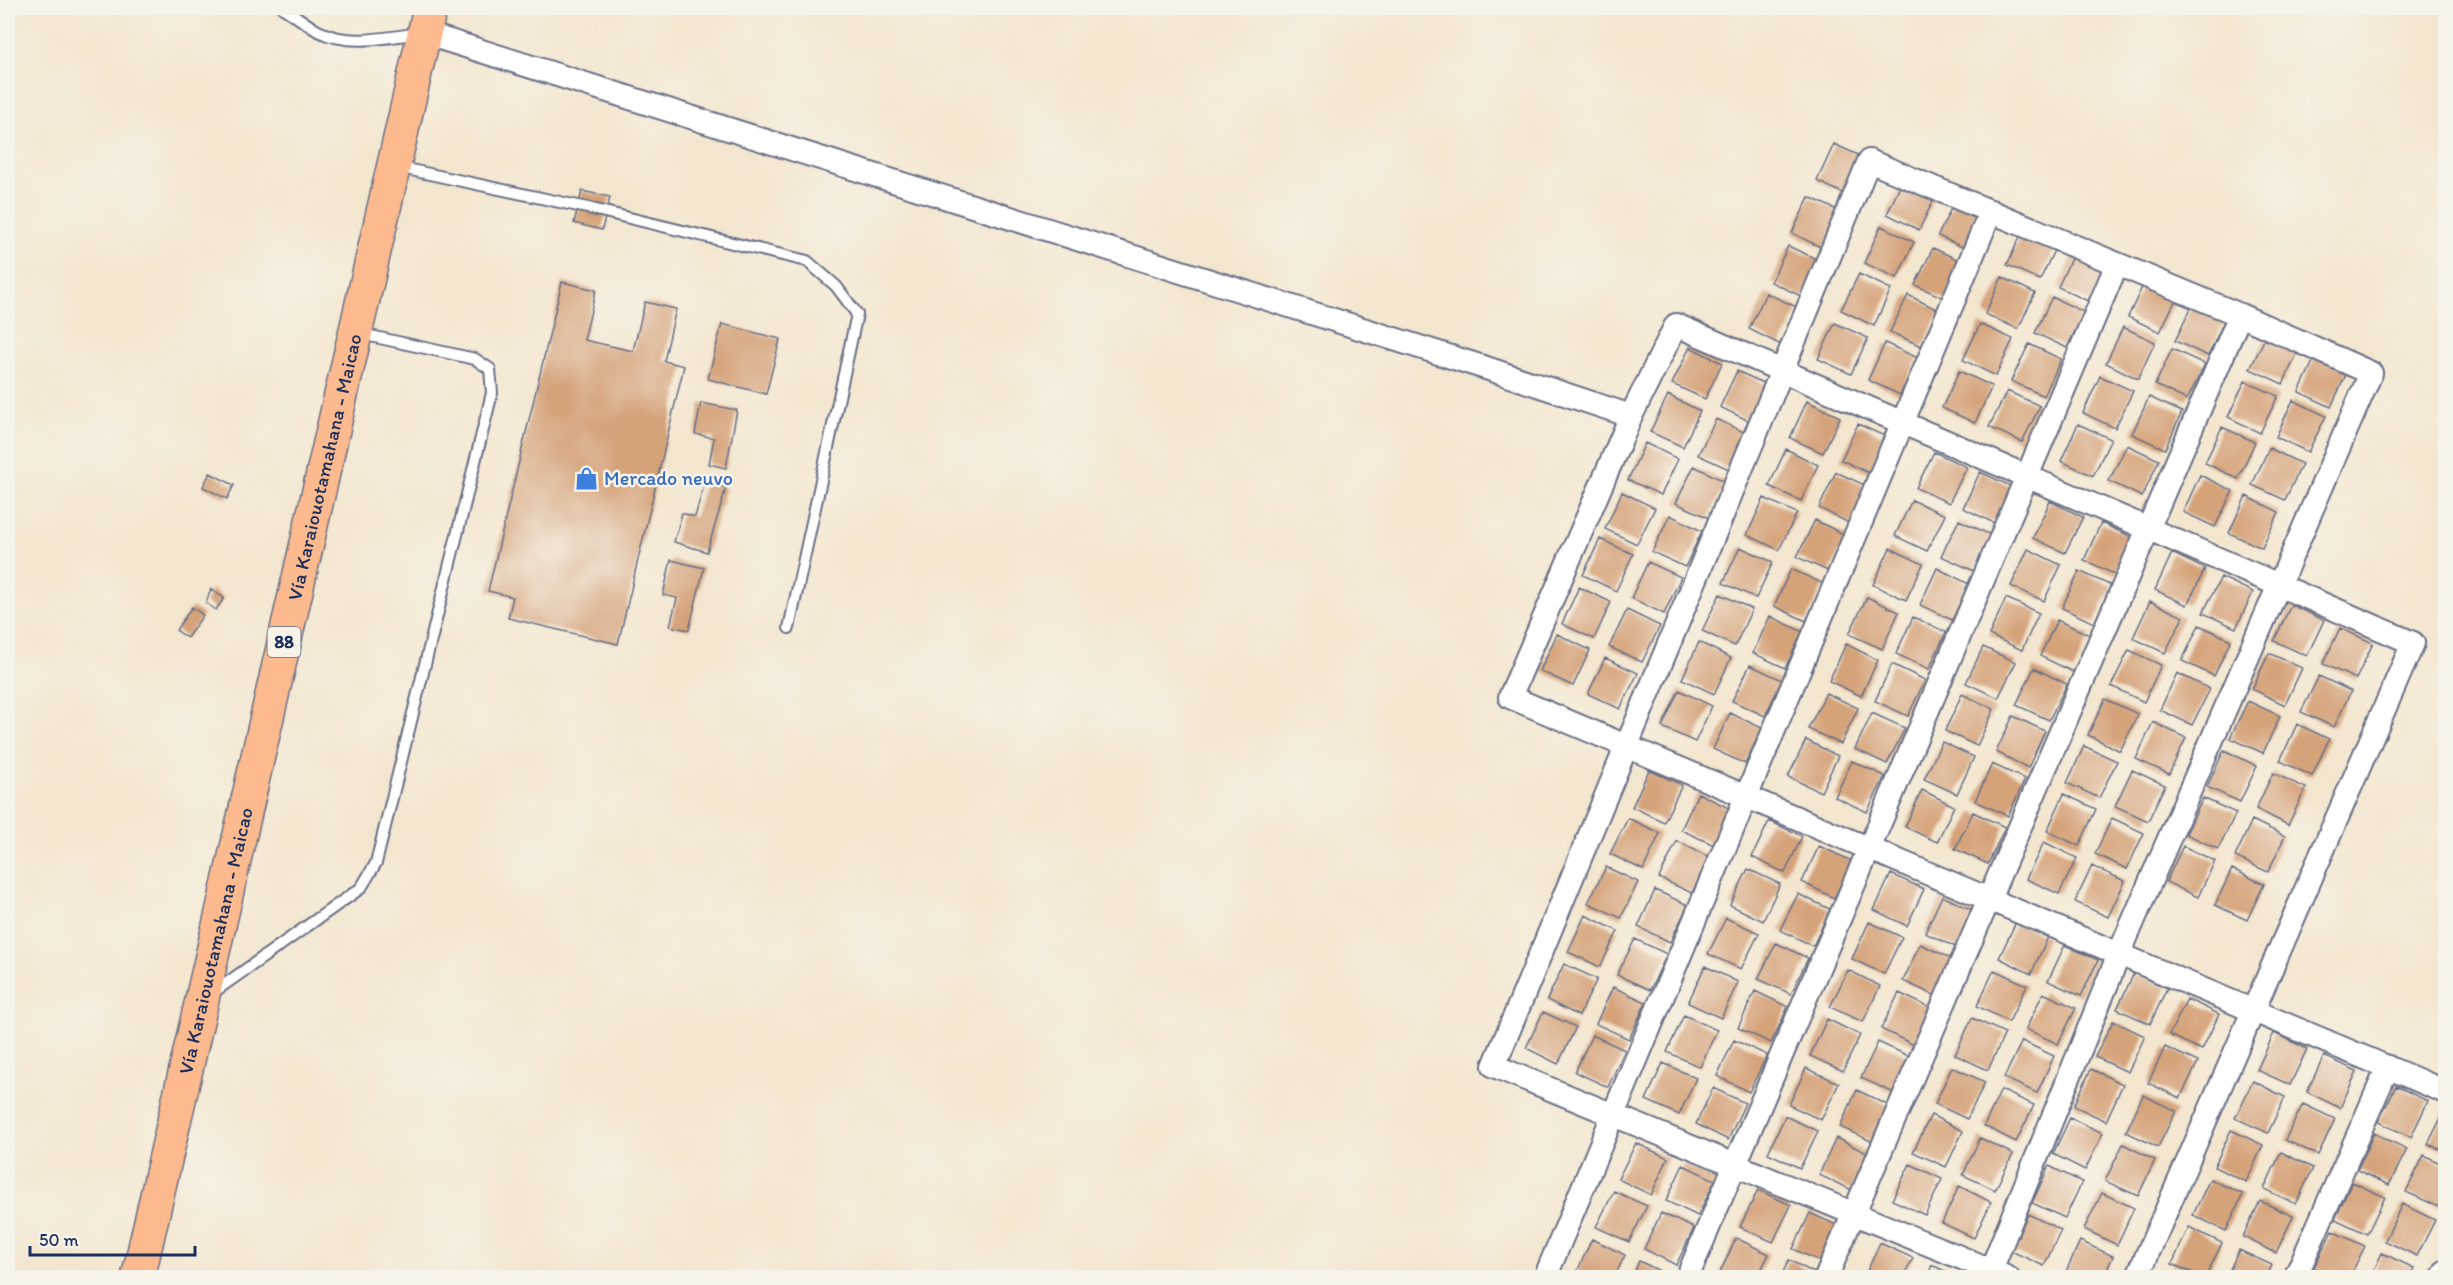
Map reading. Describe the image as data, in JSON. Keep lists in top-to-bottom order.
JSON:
{
  "streets": {
    "highway": ["Vía Karaiouotamahana - Maicao", "88"]
  },
  "places": {
    "shop": ["Mercado neuvo"]
  },
  "scale_bar": "50 m"
}
